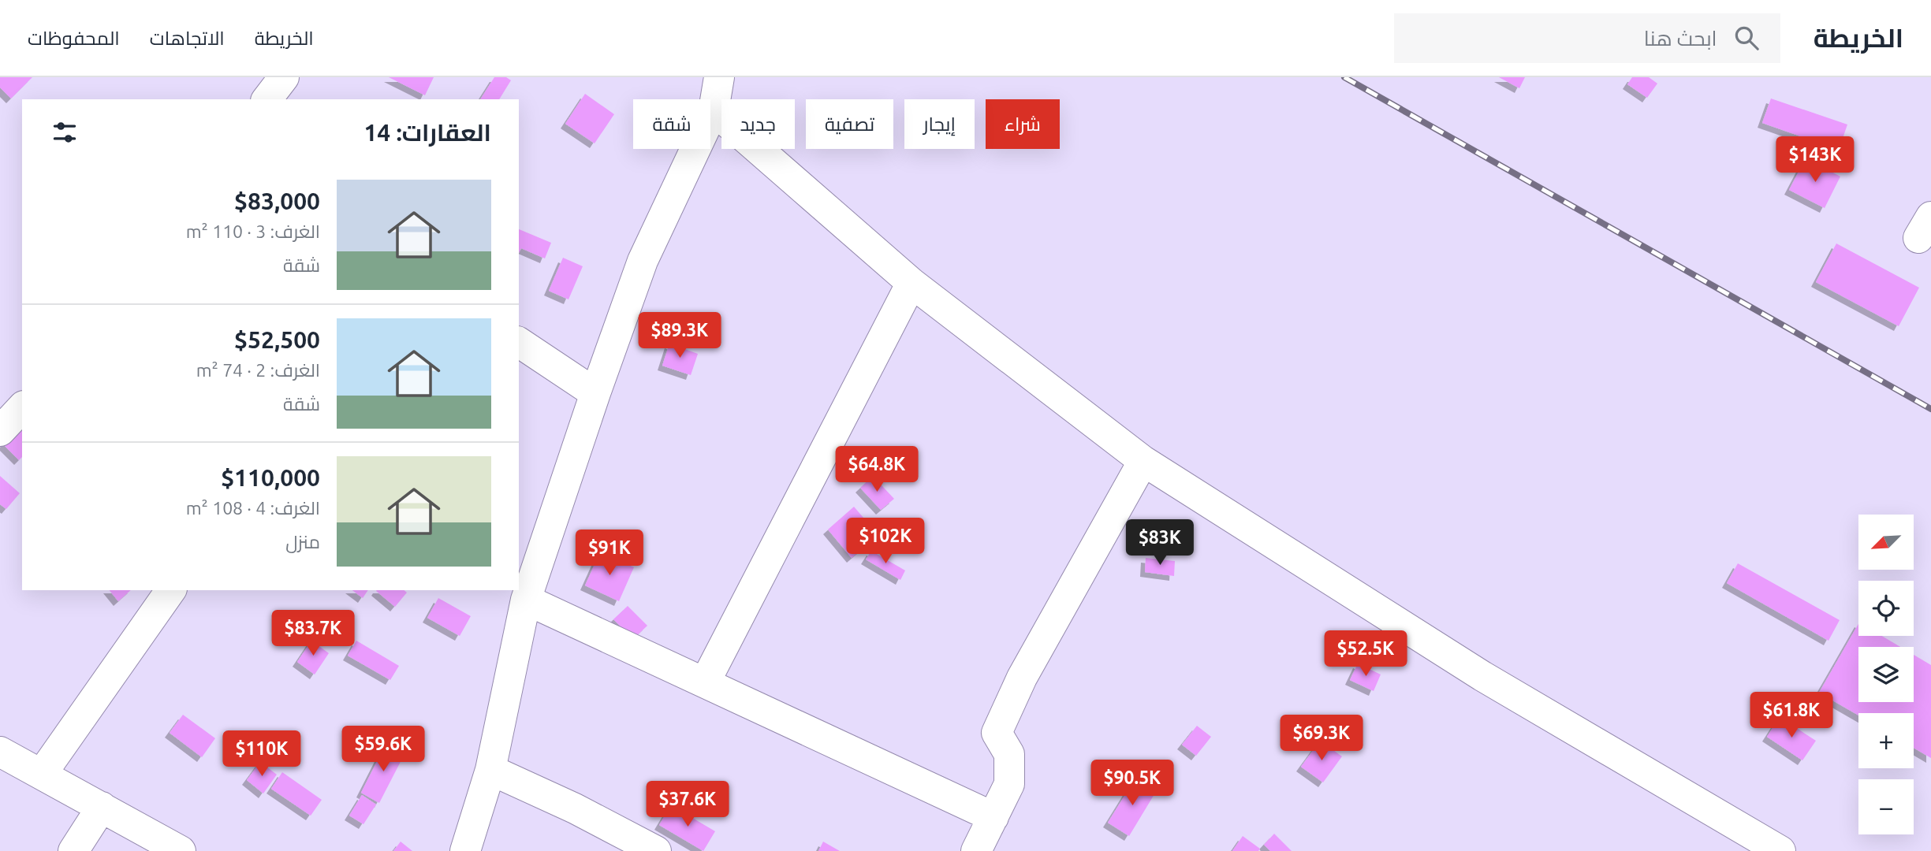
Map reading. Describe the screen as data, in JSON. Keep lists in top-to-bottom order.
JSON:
{
  "north": "bottom left",
  "page": {
    "header": "الخريطة",
    "search": "ابحث هنا",
    "nav": ["الخريطة", "الاتجاهات", "المحفوظات"],
    "chip": [
      "شراء",
      "إيجار",
      "تصفية",
      "جديد",
      "شقة"
    ],
    "heading": "العقارات: 14",
    "price": [
      "$143K",
      "$89.3K",
      "$64.8K",
      "$102K",
      "$83K",
      "$91K",
      "$83.7K",
      "$52.5K",
      "$61.8K",
      "$69.3K",
      "$59.6K",
      "$110K",
      "$90.5K",
      "$37.6K"
    ],
    "list": [
      {
        "name": "$83,000",
        "note": "الغرف: 3 · 110 m² · شقة"
      },
      {
        "name": "$52,500",
        "note": "الغرف: 2 · 74 m² · شقة"
      },
      {
        "name": "$110,000",
        "note": "الغرف: 4 · 108 m² · منزل"
      }
    ],
    "map_buttons": ["+", "−"]
  }
}
